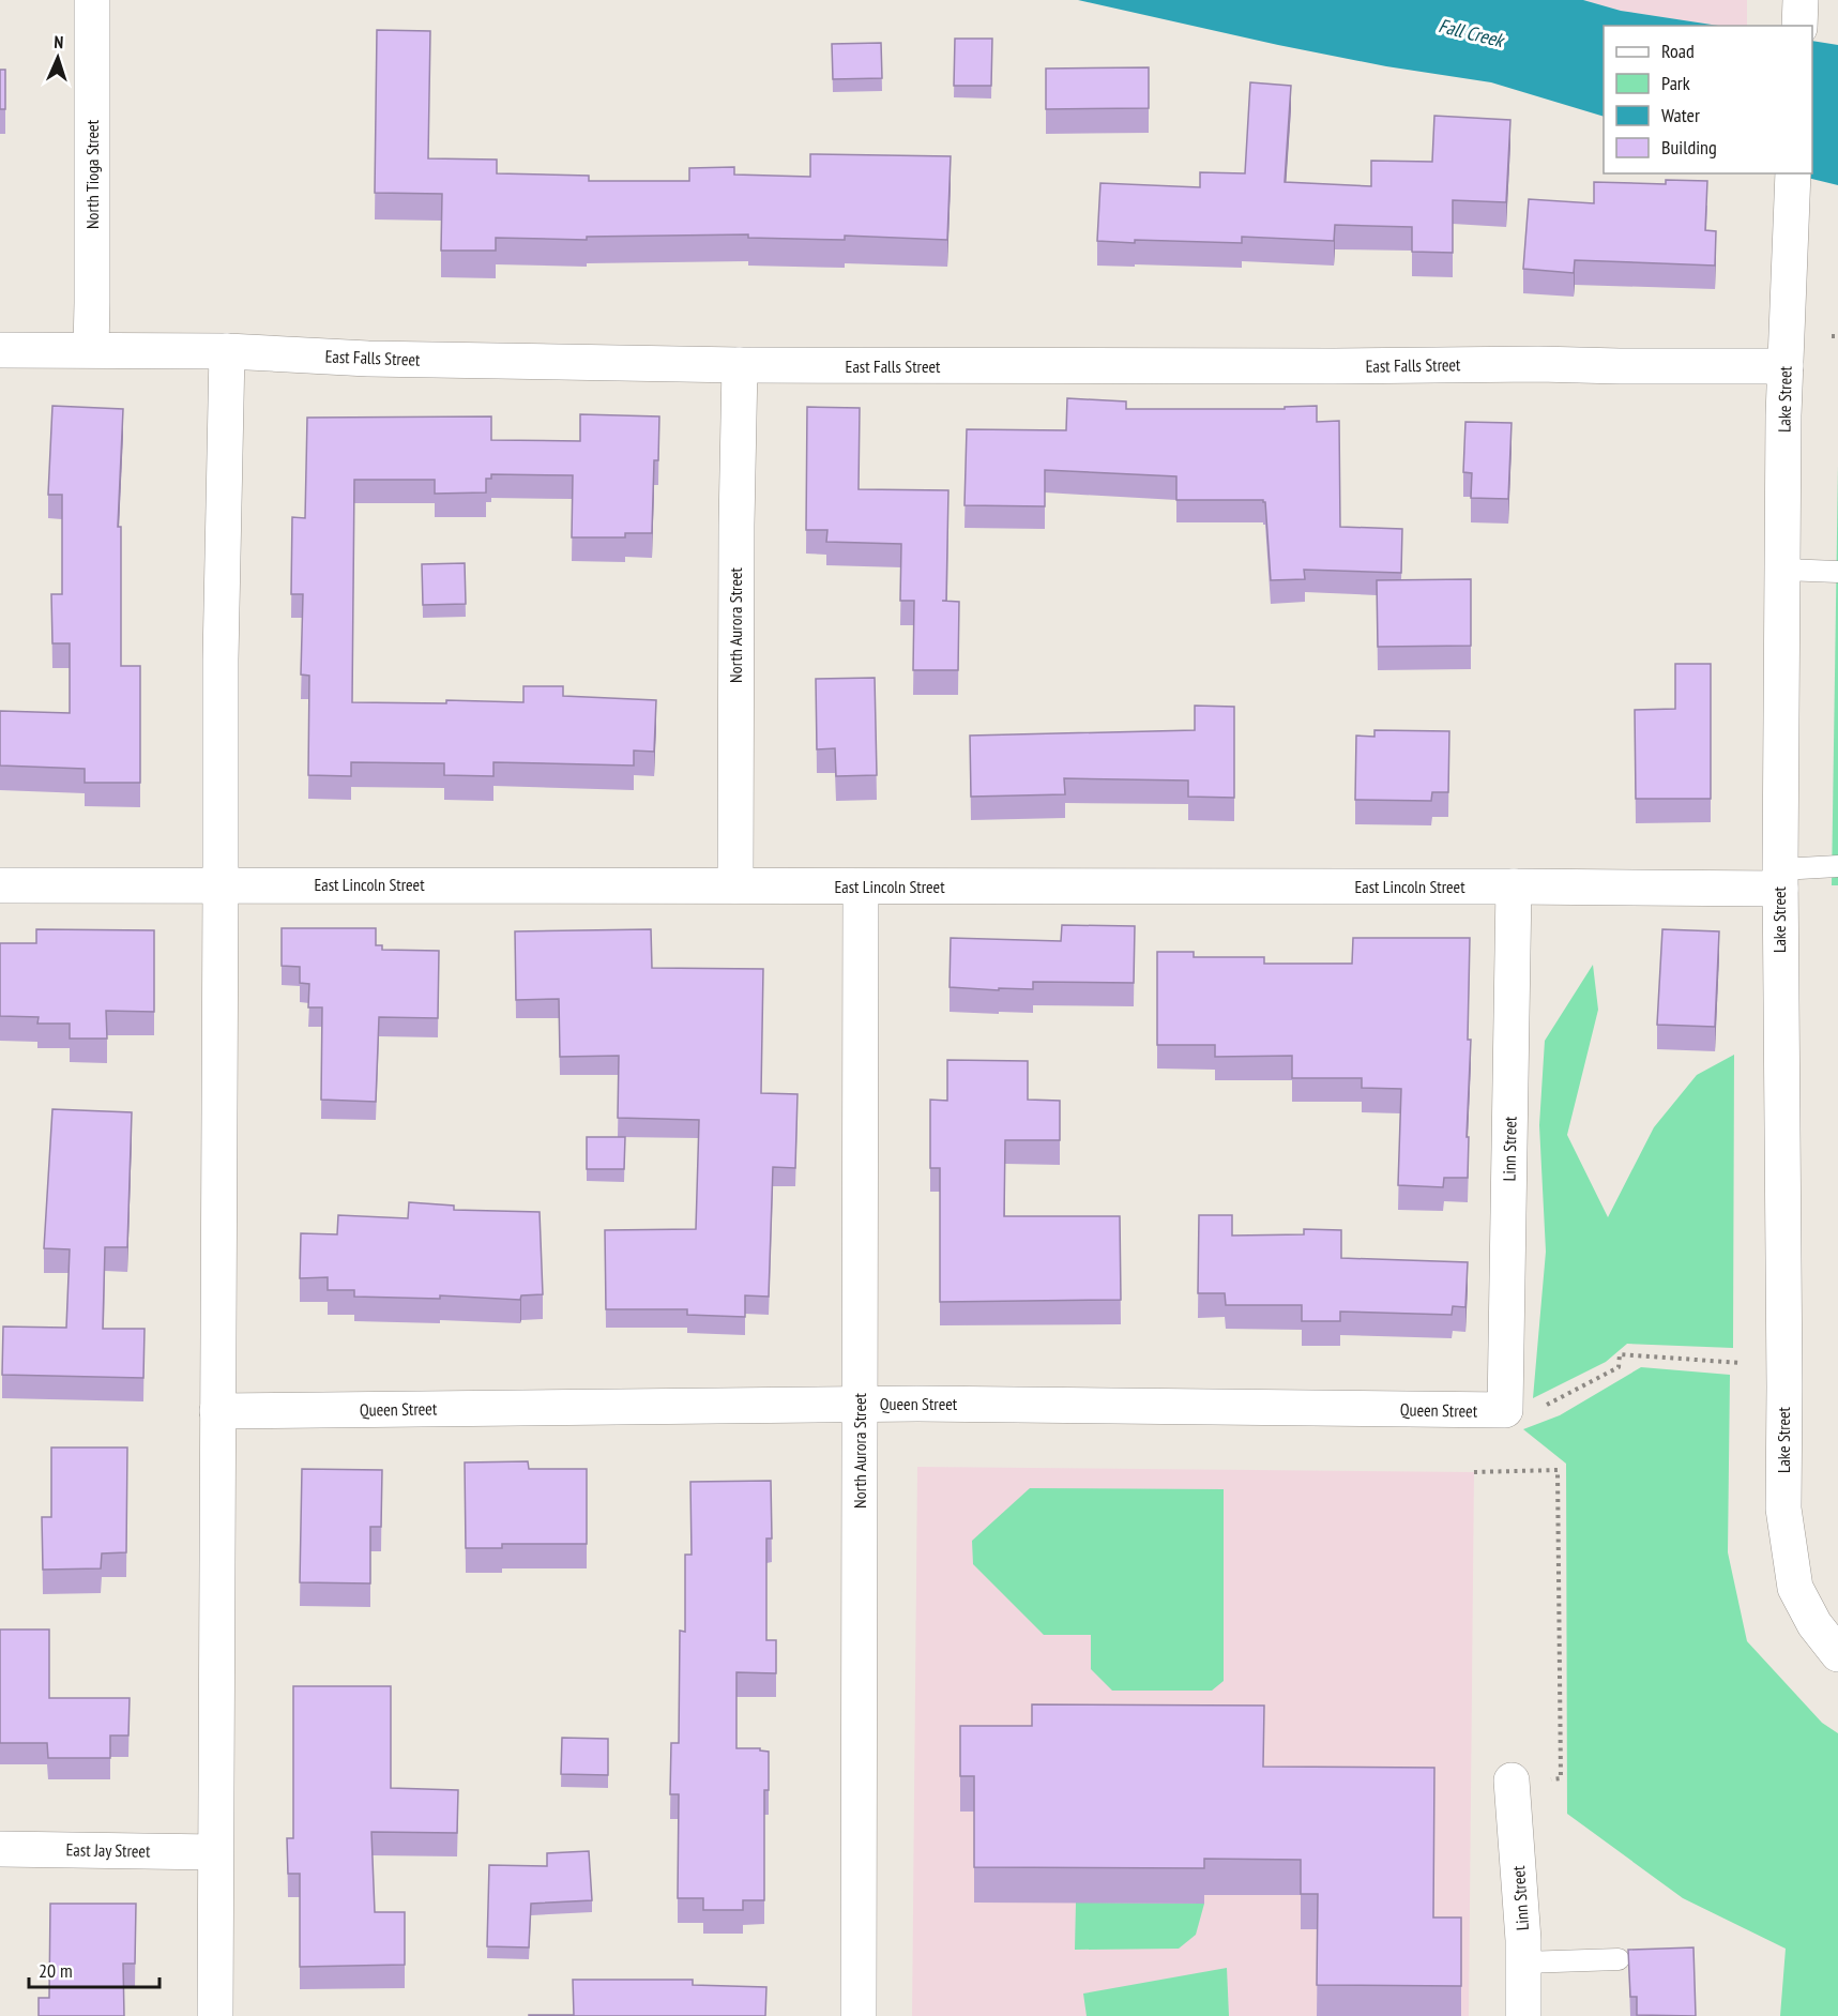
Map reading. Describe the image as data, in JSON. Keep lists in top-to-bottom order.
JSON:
{
  "streets": {
    "street": [
      "North Tioga Street",
      "East Falls Street",
      "Lake Street",
      "North Aurora Street",
      "East Lincoln Street",
      "Linn Street",
      "Queen Street",
      "East Jay Street"
    ]
  },
  "crossings": [
    ["North Tioga Street", "East Falls Street"],
    ["East Falls Street", "Lake Street"],
    ["East Falls Street", "North Aurora Street"],
    ["Lake Street", "East Lincoln Street"],
    ["North Aurora Street", "East Lincoln Street"],
    ["North Aurora Street", "Queen Street"],
    ["East Lincoln Street", "Linn Street"],
    ["Linn Street", "Queen Street"]
  ],
  "water": ["Fall Creek"],
  "legend": [
    "Road",
    "Park",
    "Water",
    "Building"
  ],
  "scale_bar": "20 m",
  "north": "top"
}
